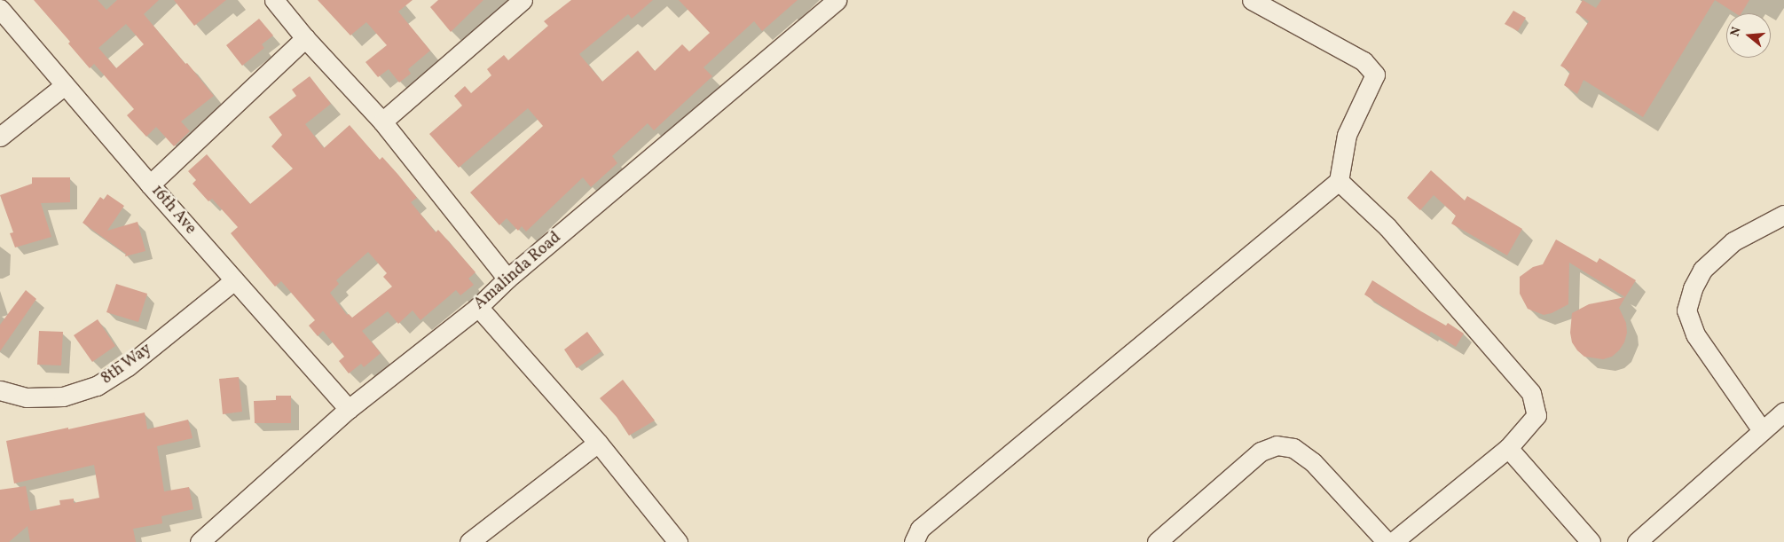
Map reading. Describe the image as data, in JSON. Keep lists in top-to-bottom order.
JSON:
{
  "streets": {
    "street": ["16th Ave", "Amalinda Road", "8th Way"]
  },
  "crossings": [
    ["16th Ave", "Amalinda Road"],
    ["16th Ave", "8th Way"]
  ],
  "north": "left"
}
